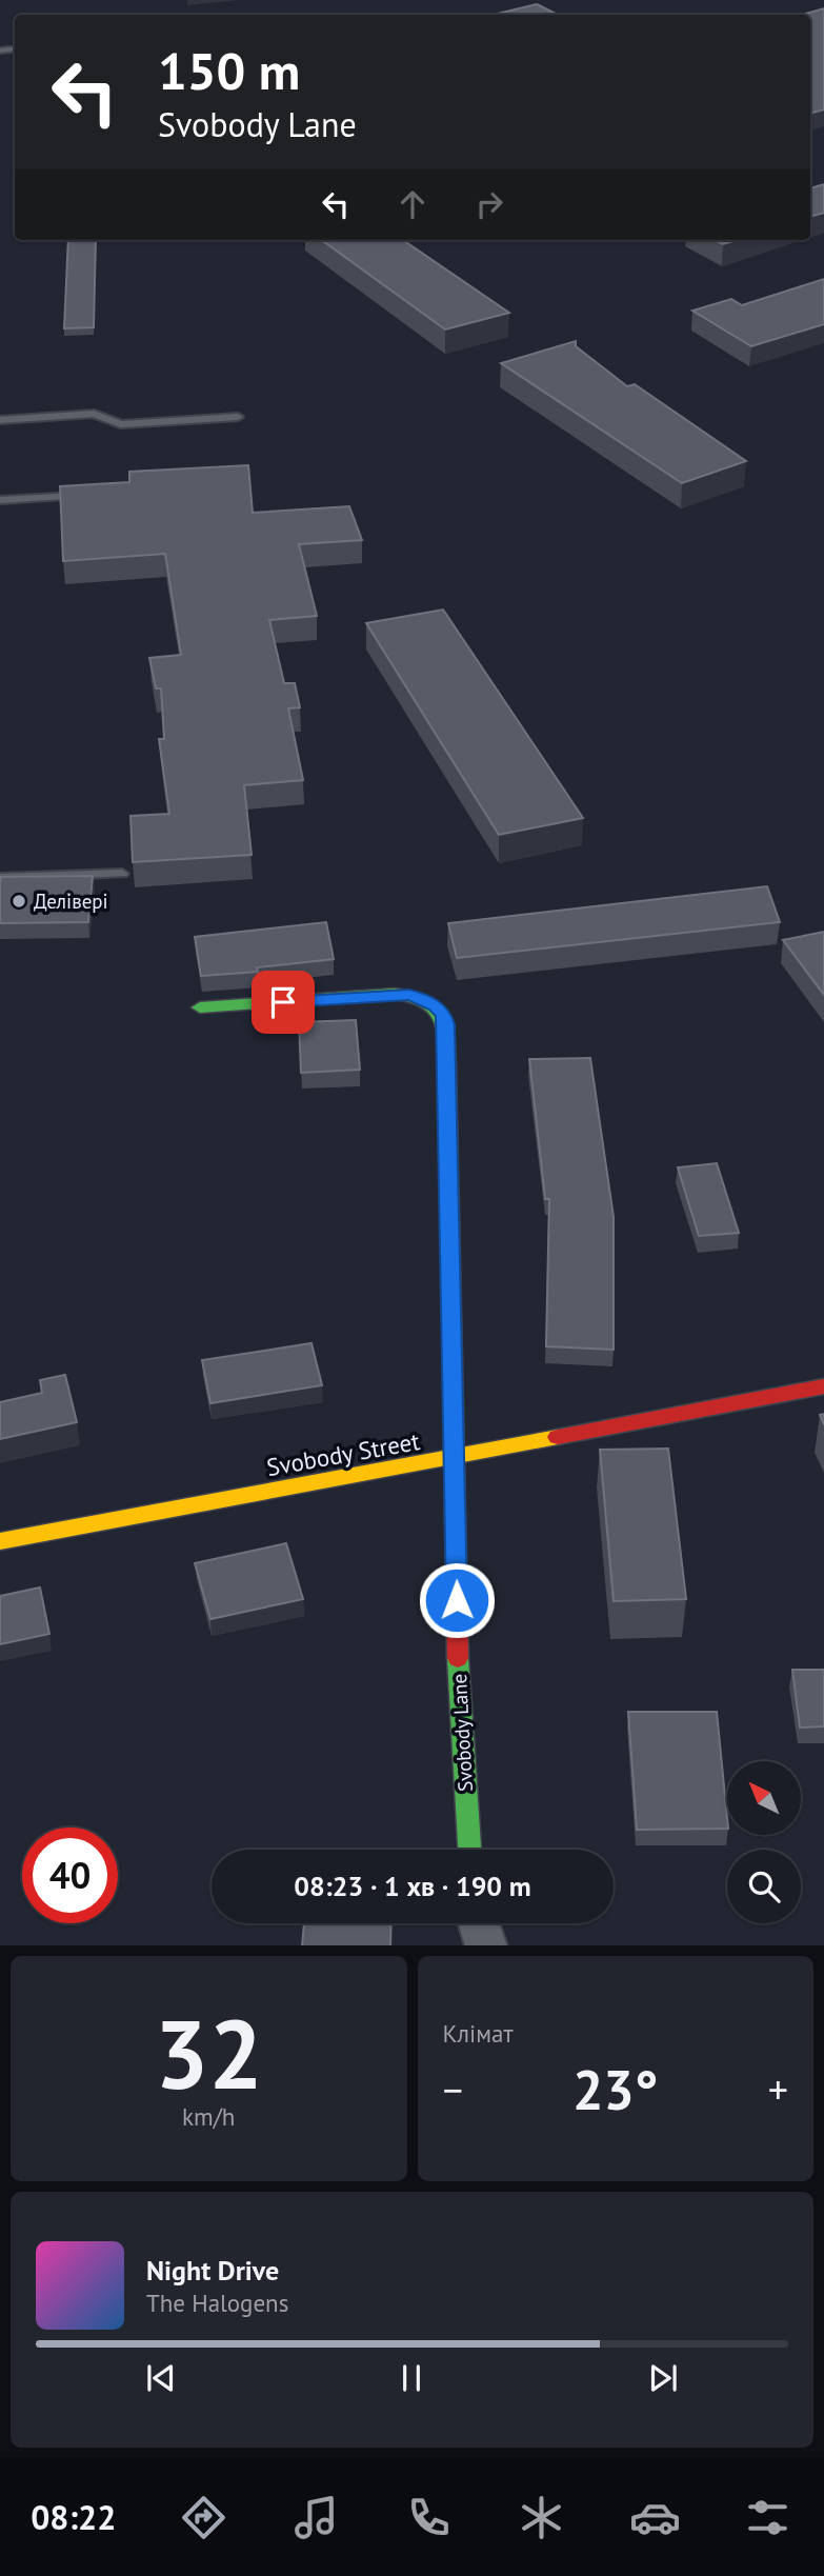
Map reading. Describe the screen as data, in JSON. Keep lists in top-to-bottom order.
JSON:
{
  "streets": {
    "street": ["Svobody Street", "Svobody Lane"]
  },
  "crossings": [
    ["Svobody Street", "Svobody Lane"]
  ],
  "places": ["Делівері"],
  "north": "top left",
  "page": {
    "turn": ["150 m", "Svobody Lane"],
    "limit": "40",
    "trip": "08:23 · 1 хв · 190 m",
    "tile": [
      ["32", "km/h"],
      "Клімат"
    ],
    "heat": ["−", "23°", "+"],
    "song": ["Night Drive", "The Halogens"],
    "tabs": "08:22"
  }
}
